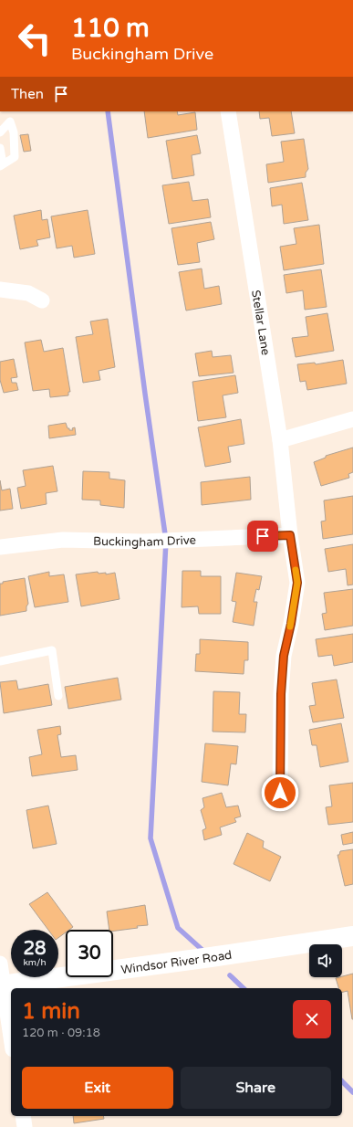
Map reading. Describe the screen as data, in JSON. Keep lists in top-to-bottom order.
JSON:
{
  "streets": {
    "main road": ["Windsor River Road"],
    "street": ["Stellar Lane", "Buckingham Drive"]
  },
  "crossings": [
    ["Stellar Lane", "Buckingham Drive"]
  ],
  "page": {
    "turn": ["110 m", "Buckingham Drive"],
    "then": "Then",
    "speed": "28 km/h",
    "limit": "30",
    "heading": ["1 min", "120 m · 09:18"],
    "buttons": ["Exit", "Share"]
  }
}
